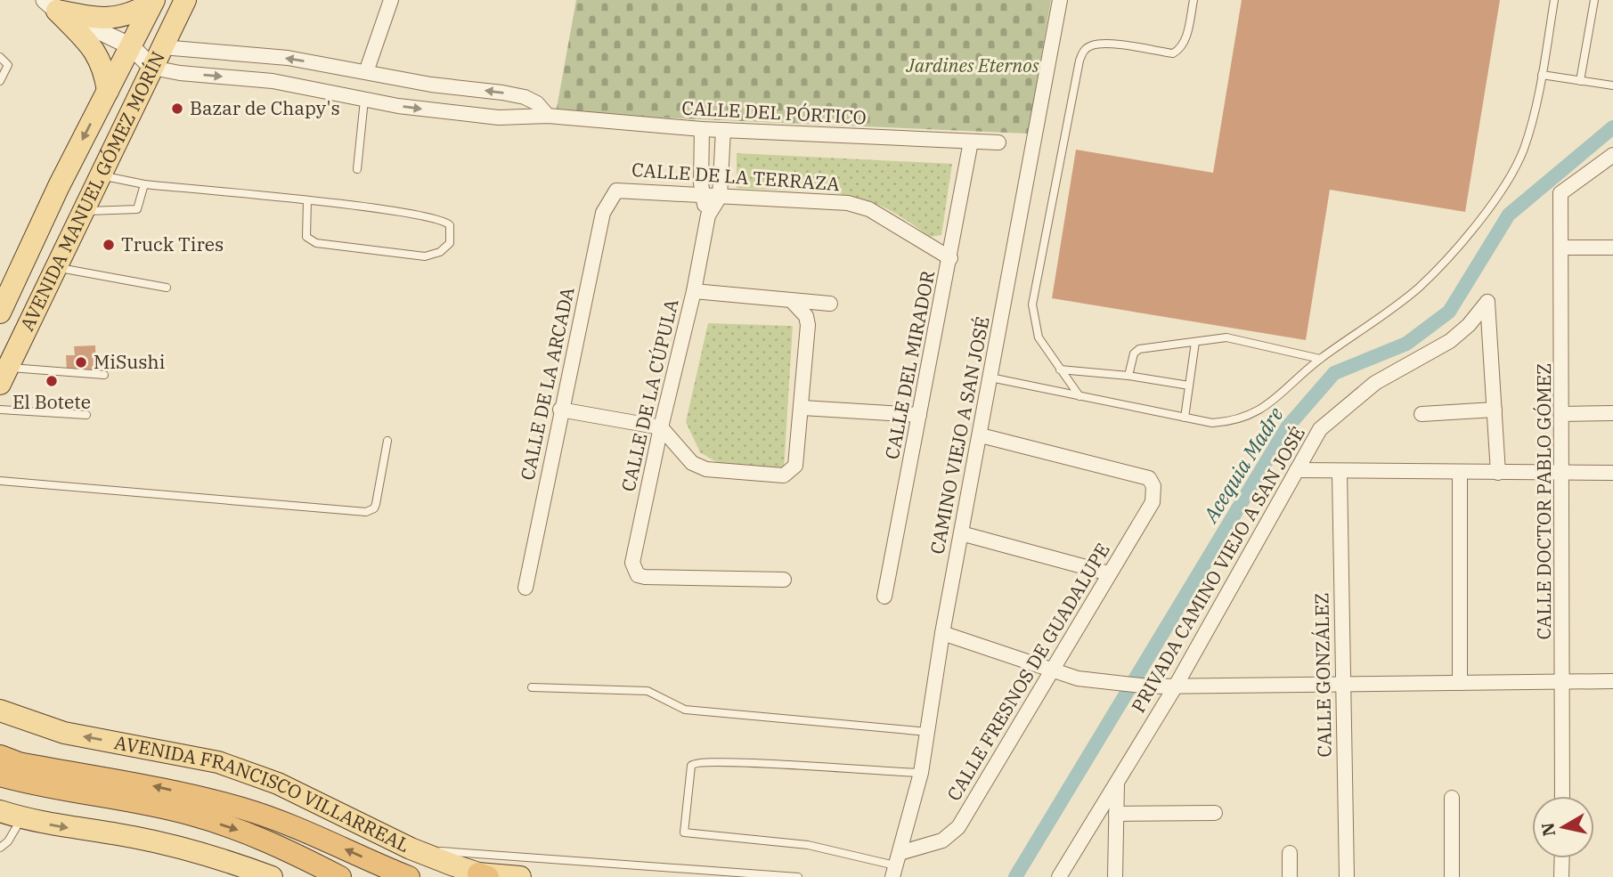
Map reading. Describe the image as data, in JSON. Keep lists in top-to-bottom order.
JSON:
{
  "streets": {
    "highway": ["AVENIDA FRANCISCO VILLARREAL"],
    "main road": ["AVENIDA MANUEL GÓMEZ MORÍN"],
    "street": [
      "CALLE DEL PÓRTICO",
      "CALLE DE LA TERRAZA",
      "CALLE DEL MIRADOR",
      "CALLE DE LA ARCADA",
      "CALLE DE LA CÚPULA",
      "CAMINO VIEJO A SAN JOSÉ",
      "CALLE DOCTOR PABLO GÓMEZ",
      "PRIVADA CAMINO VIEJO A SAN JOSÉ",
      "CALLE FRESNOS DE GUADALUPE",
      "CALLE GONZÁLEZ"
    ]
  },
  "crossings": [
    ["CALLE DEL PÓRTICO", "AVENIDA MANUEL GÓMEZ MORÍN"],
    ["CALLE DEL PÓRTICO", "CALLE DEL MIRADOR"],
    ["CALLE DEL PÓRTICO", "CALLE DE LA CÚPULA"],
    ["CALLE DE LA TERRAZA", "CALLE DEL MIRADOR"],
    ["CALLE DE LA TERRAZA", "CALLE DE LA ARCADA"],
    ["CALLE DE LA TERRAZA", "CALLE DE LA CÚPULA"],
    ["CAMINO VIEJO A SAN JOSÉ", "CALLE FRESNOS DE GUADALUPE"]
  ],
  "water": ["Acequia Madre"],
  "parks": ["Jardines Eternos"],
  "places": [
    "Bazar de Chapy's",
    "Truck Tires",
    "MiSushi",
    "El Botete"
  ],
  "north": "left"
}
